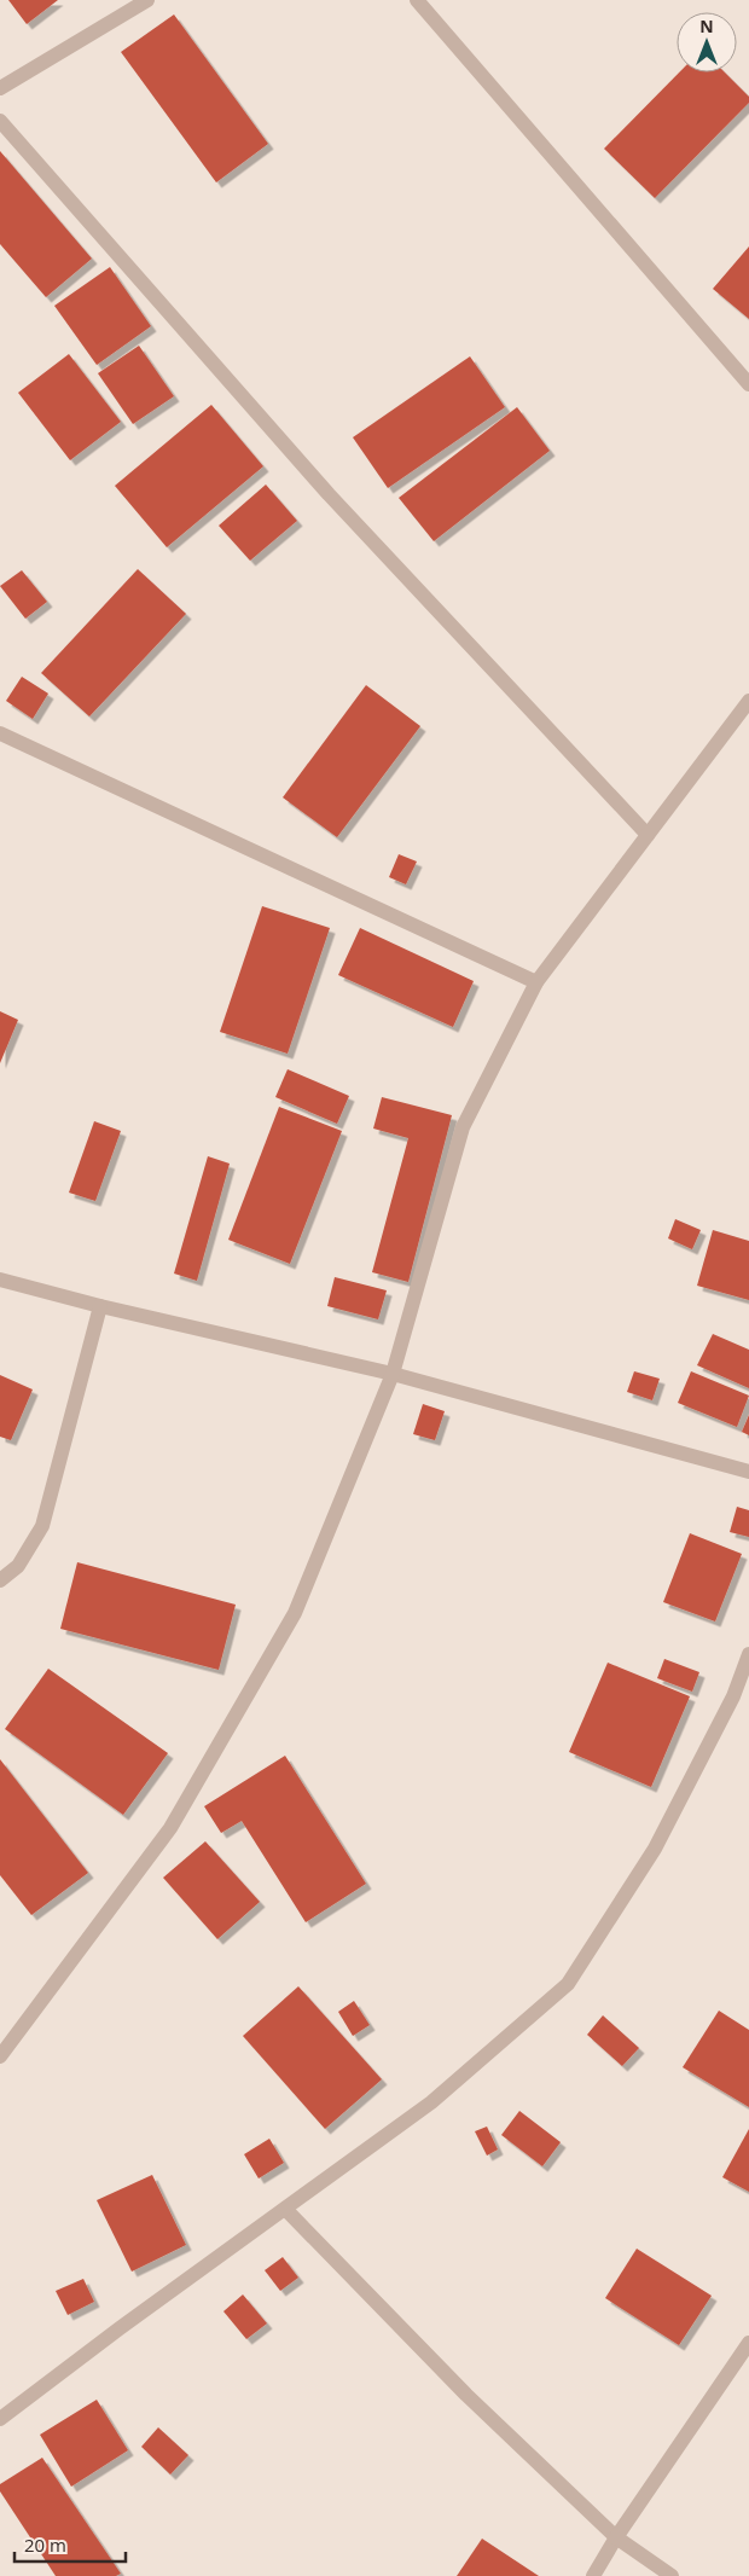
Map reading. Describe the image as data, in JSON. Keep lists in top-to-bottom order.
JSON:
{
  "scale_bar": "20 m",
  "north": "top"
}
